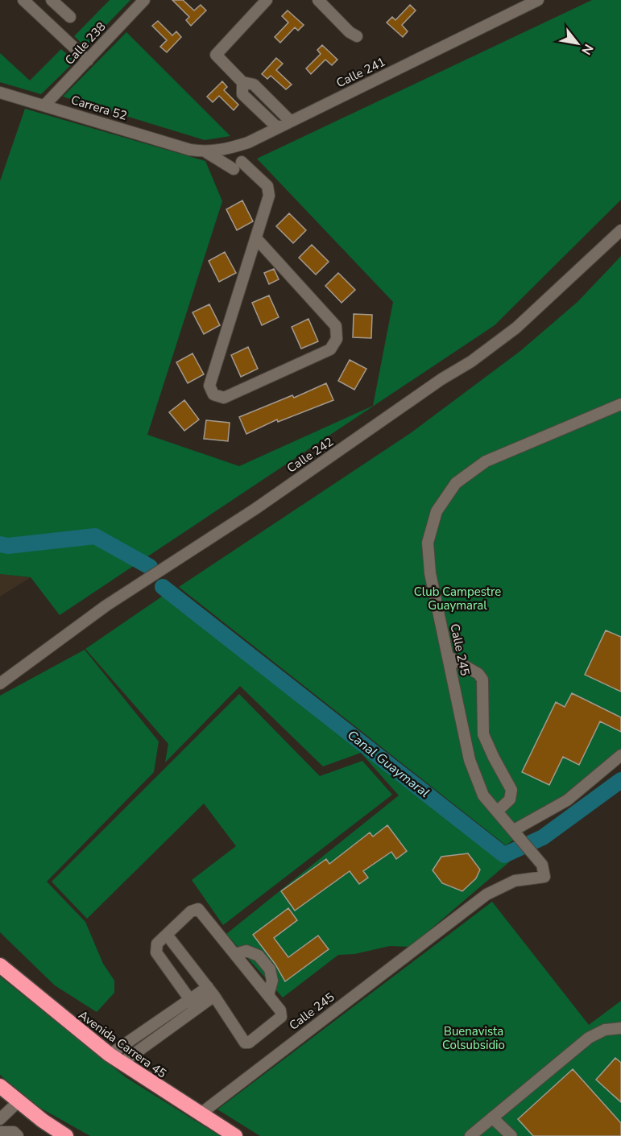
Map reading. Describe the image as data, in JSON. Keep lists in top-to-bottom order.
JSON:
{
  "streets": {
    "highway": ["Avenida Carrera 45"],
    "street": [
      "Calle 238",
      "Calle 241",
      "Carrera 52",
      "Calle 242",
      "Calle 245"
    ]
  },
  "crossings": [
    ["Calle 238", "Carrera 52"],
    ["Calle 241", "Carrera 52"],
    ["Calle 245", "Avenida Carrera 45"]
  ],
  "water": ["Canal Guaymaral"],
  "parks": ["Club Campestre Guaymaral", "Buenavista Colsubsidio"],
  "north": "bottom right"
}
